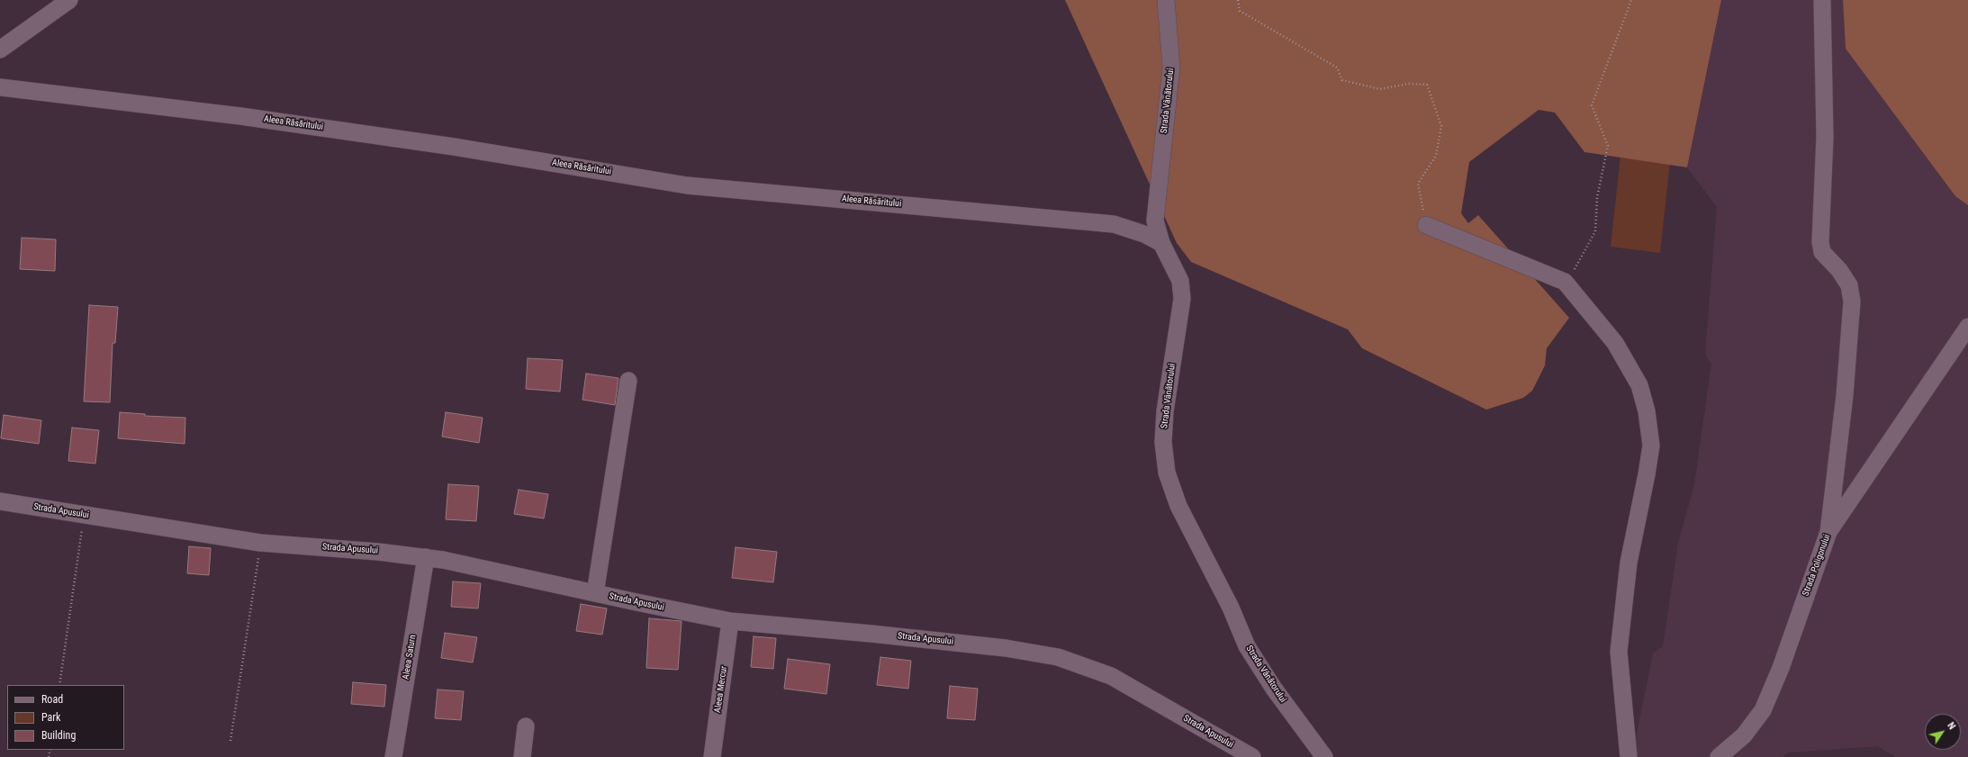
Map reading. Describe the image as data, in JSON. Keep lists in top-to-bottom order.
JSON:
{
  "streets": {
    "street": [
      "Strada Vânătorului",
      "Aleea Răsăritului",
      "Strada Apusului",
      "Strada Poligonului",
      "Aleea Saturn",
      "Aleea Mercur"
    ]
  },
  "crossings": [
    ["Strada Vânătorului", "Aleea Răsăritului"],
    ["Strada Apusului", "Aleea Saturn"],
    ["Strada Apusului", "Aleea Mercur"]
  ],
  "legend": ["Road", "Park", "Building"],
  "north": "top right"
}
